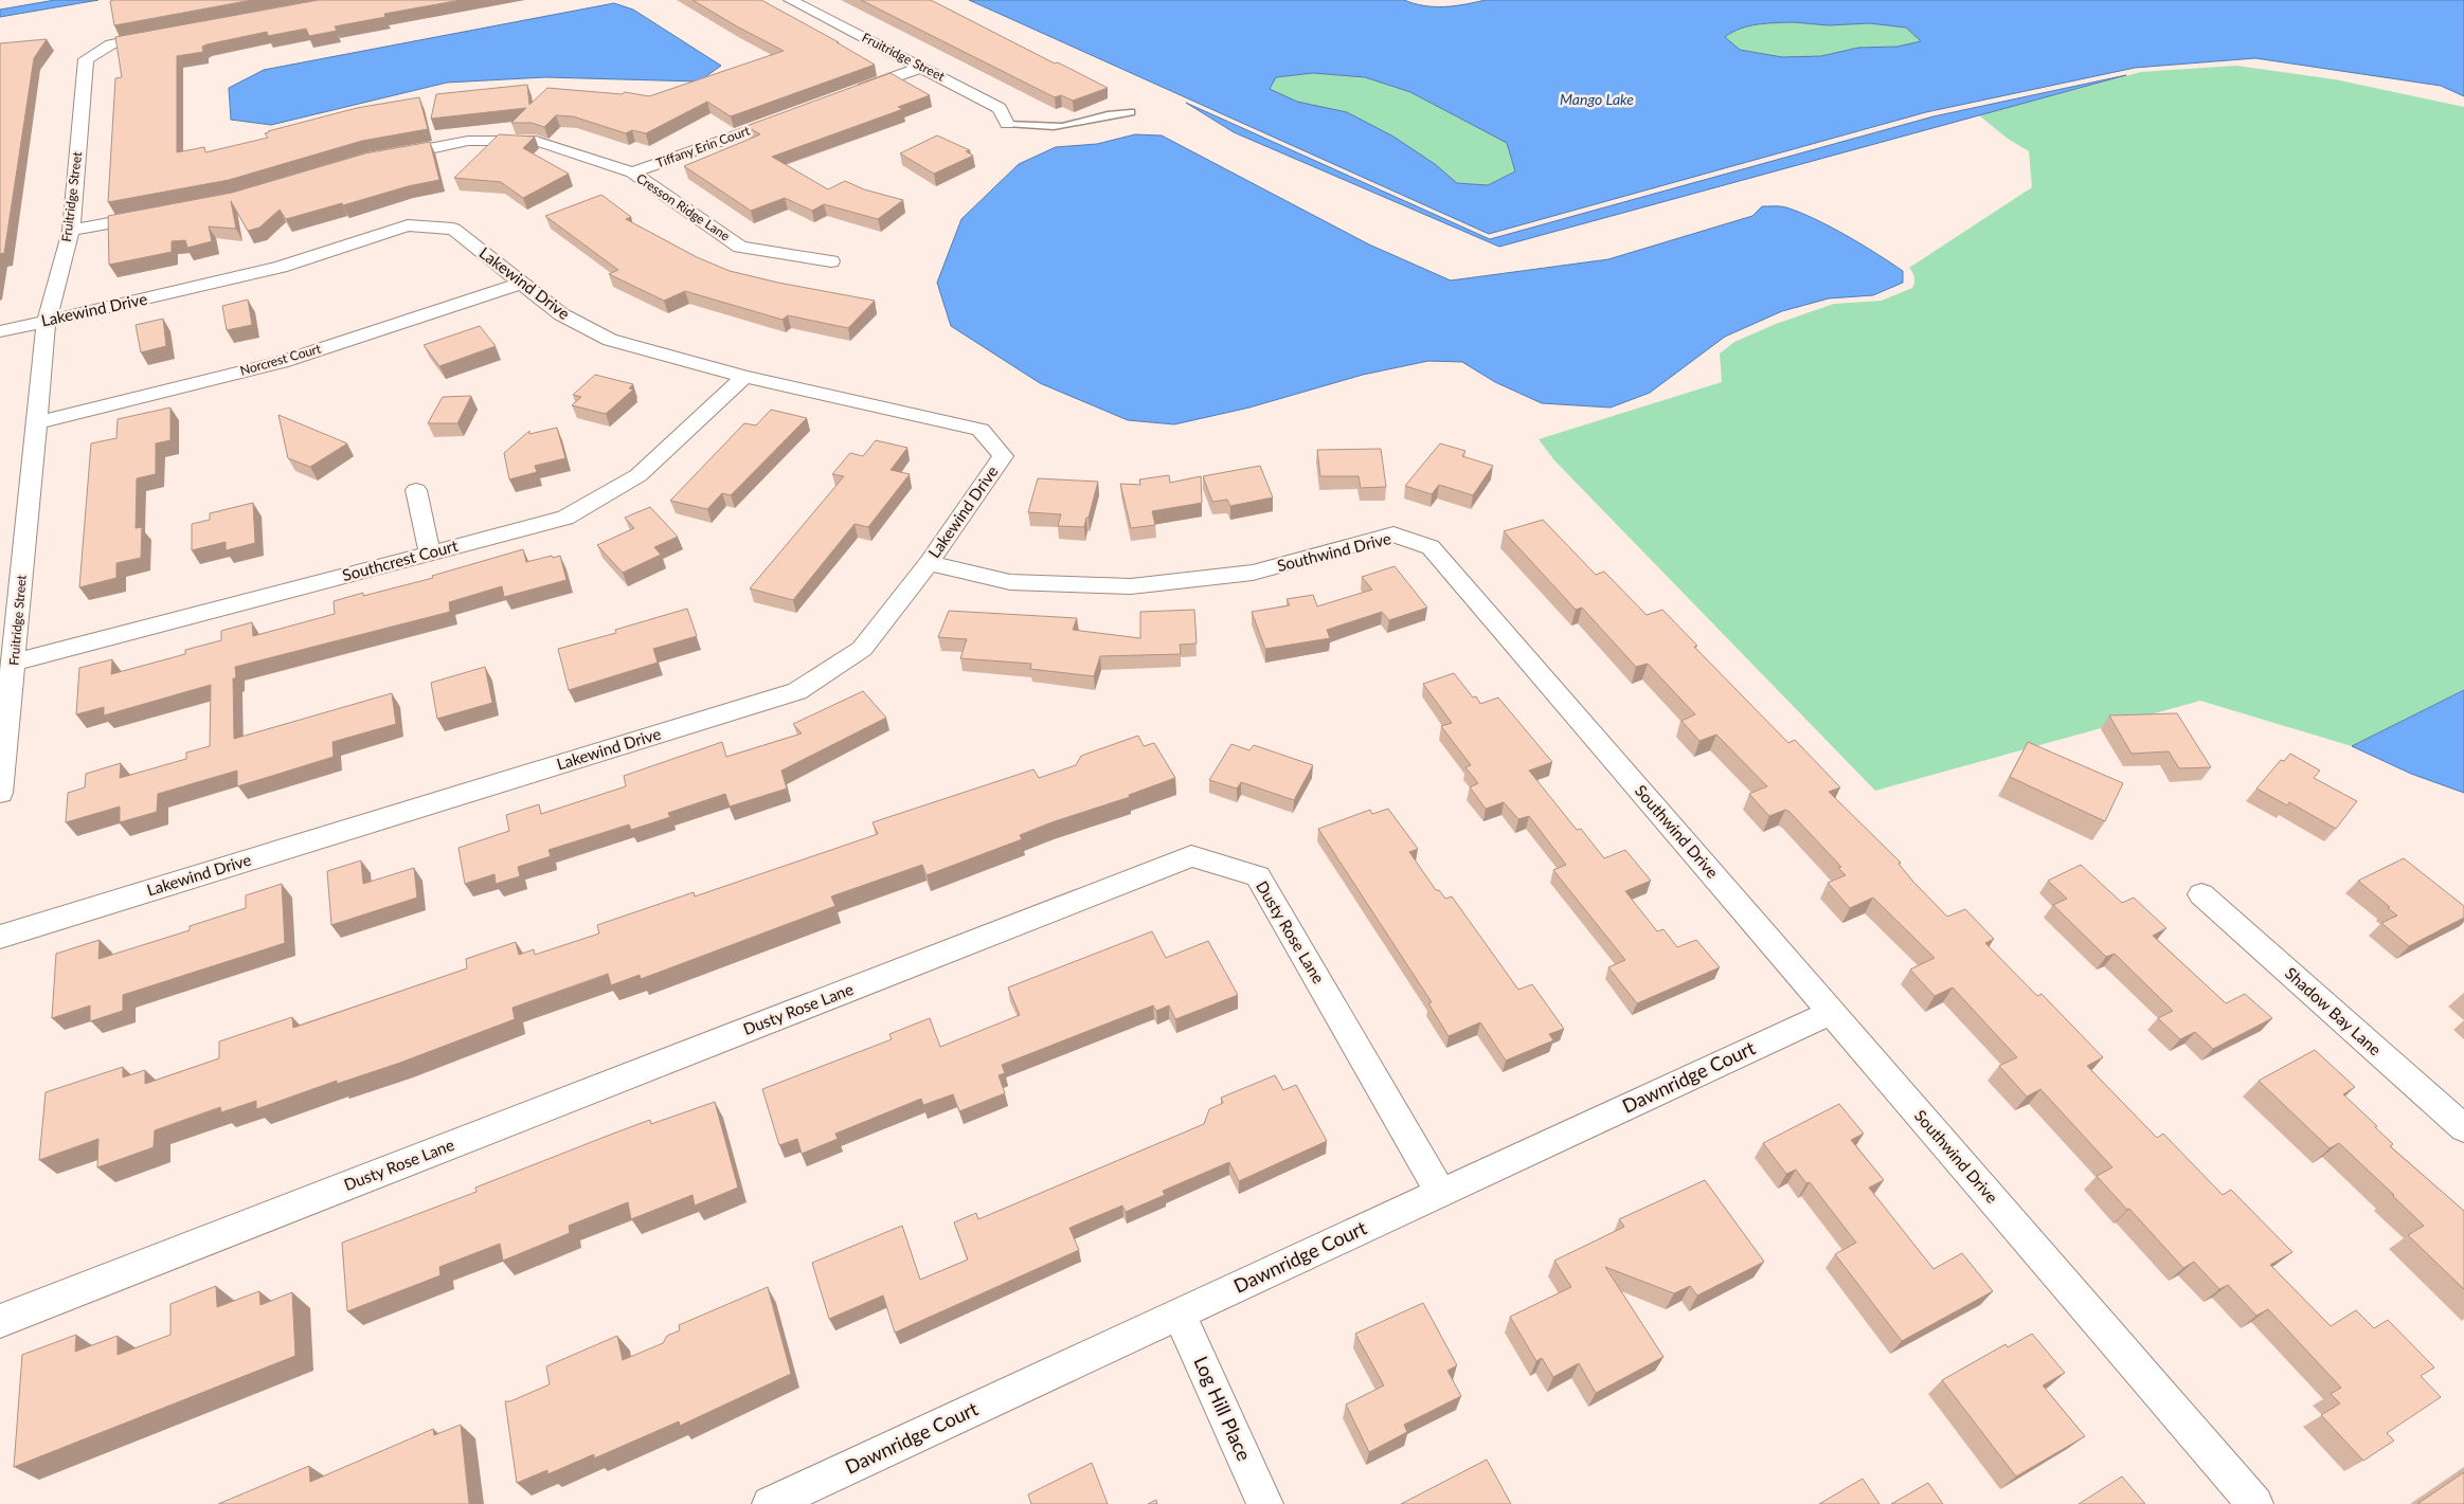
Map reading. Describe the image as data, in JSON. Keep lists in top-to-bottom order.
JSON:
{
  "streets": {
    "street": [
      "Fruitridge Street",
      "Tiffany Erin Court",
      "Cresson Ridge Lane",
      "Lakewind Drive",
      "Norcrest Court",
      "Southwind Drive",
      "Southcrest Court",
      "Dusty Rose Lane",
      "Shadow Bay Lane",
      "Dawnridge Court",
      "Log Hill Place"
    ]
  },
  "crossings": [
    ["Fruitridge Street", "Lakewind Drive"],
    ["Fruitridge Street", "Norcrest Court"],
    ["Fruitridge Street", "Southcrest Court"],
    ["Tiffany Erin Court", "Cresson Ridge Lane"],
    ["Lakewind Drive", "Norcrest Court"],
    ["Lakewind Drive", "Southwind Drive"],
    ["Lakewind Drive", "Southcrest Court"],
    ["Southwind Drive", "Dawnridge Court"],
    ["Dusty Rose Lane", "Dawnridge Court"],
    ["Dawnridge Court", "Log Hill Place"]
  ],
  "water": ["Mango Lake"]
}
